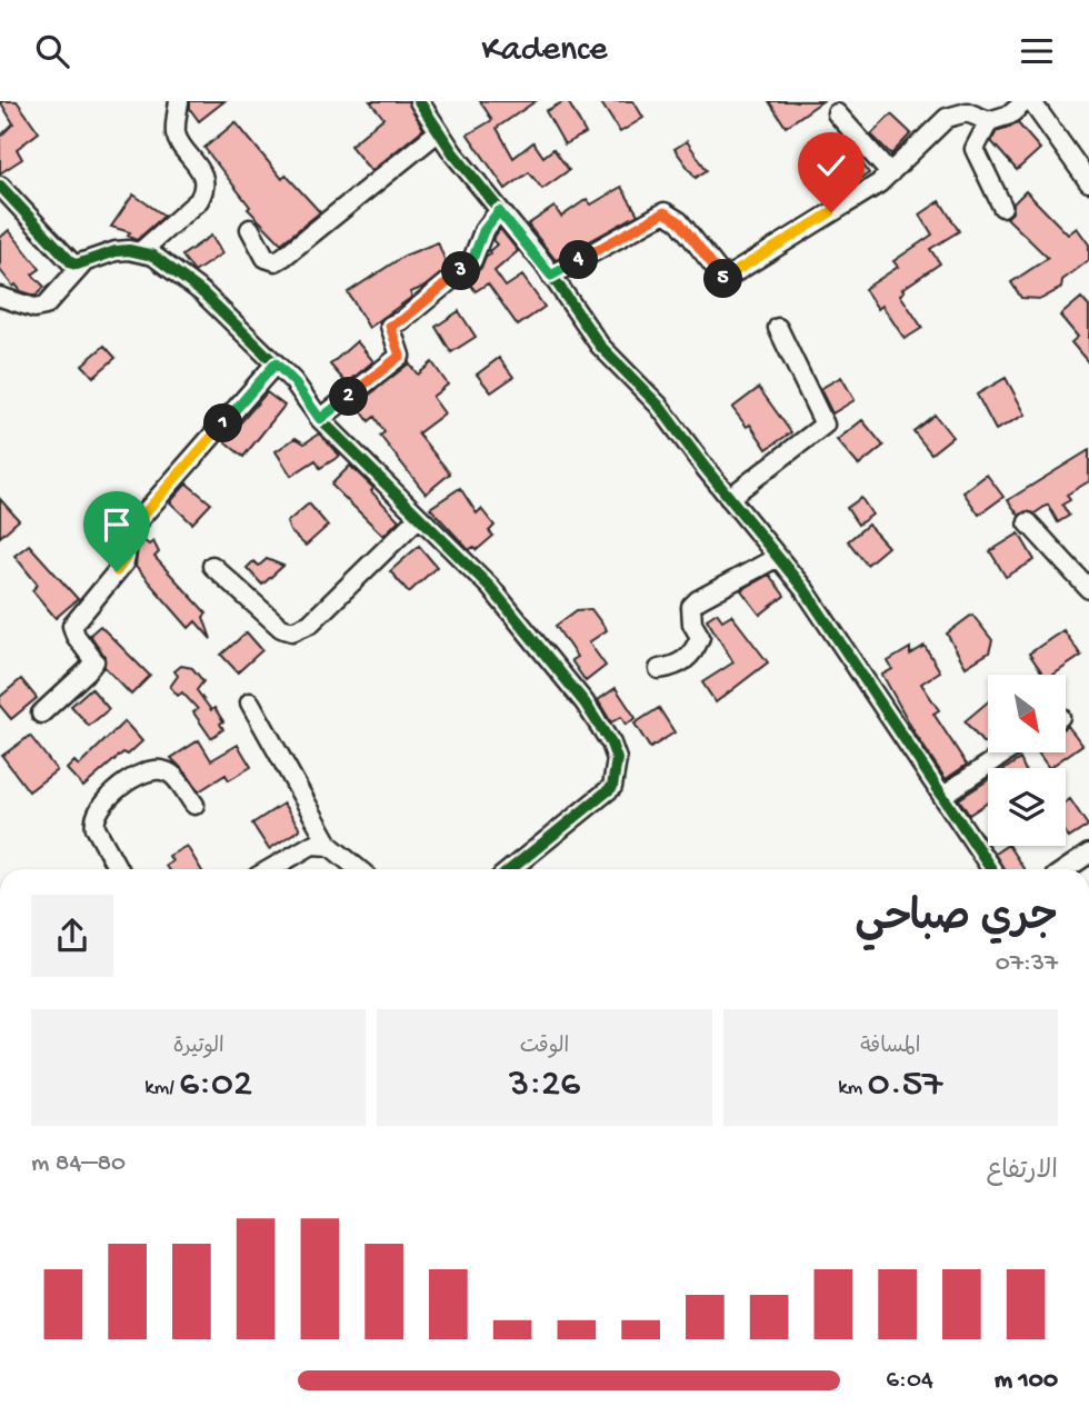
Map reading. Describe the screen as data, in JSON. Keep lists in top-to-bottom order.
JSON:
{
  "north": "bottom right",
  "page": {
    "header": "Kadence",
    "pins": [
      "4",
      "3",
      "5",
      "2",
      "1"
    ],
    "heading": ["جري صباحي", "07:37"],
    "stats": [
      ["المسافة", "0.57 km"],
      ["الوقت", "3:26"],
      ["الوتيرة", "6:02 /km"]
    ],
    "chart": ["الارتفاع", "80–84 m"],
    "list": [
      {
        "name": "100 m",
        "note": "6:04"
      }
    ]
  }
}
